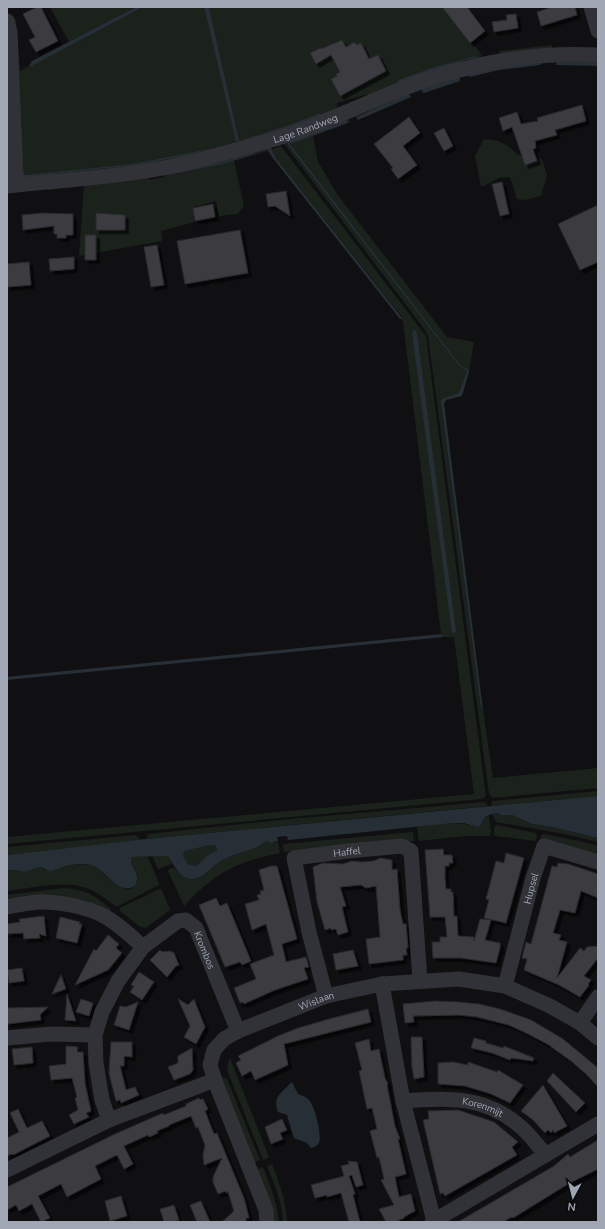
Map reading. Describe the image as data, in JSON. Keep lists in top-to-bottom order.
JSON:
{
  "streets": {
    "street": [
      "Lage Randweg",
      "Haffel",
      "Hupsel",
      "Krombos",
      "Wislaan",
      "Korenmijt"
    ]
  },
  "crossings": [
    ["Haffel", "Wislaan"],
    ["Hupsel", "Wislaan"],
    ["Krombos", "Wislaan"]
  ],
  "north": "bottom"
}
